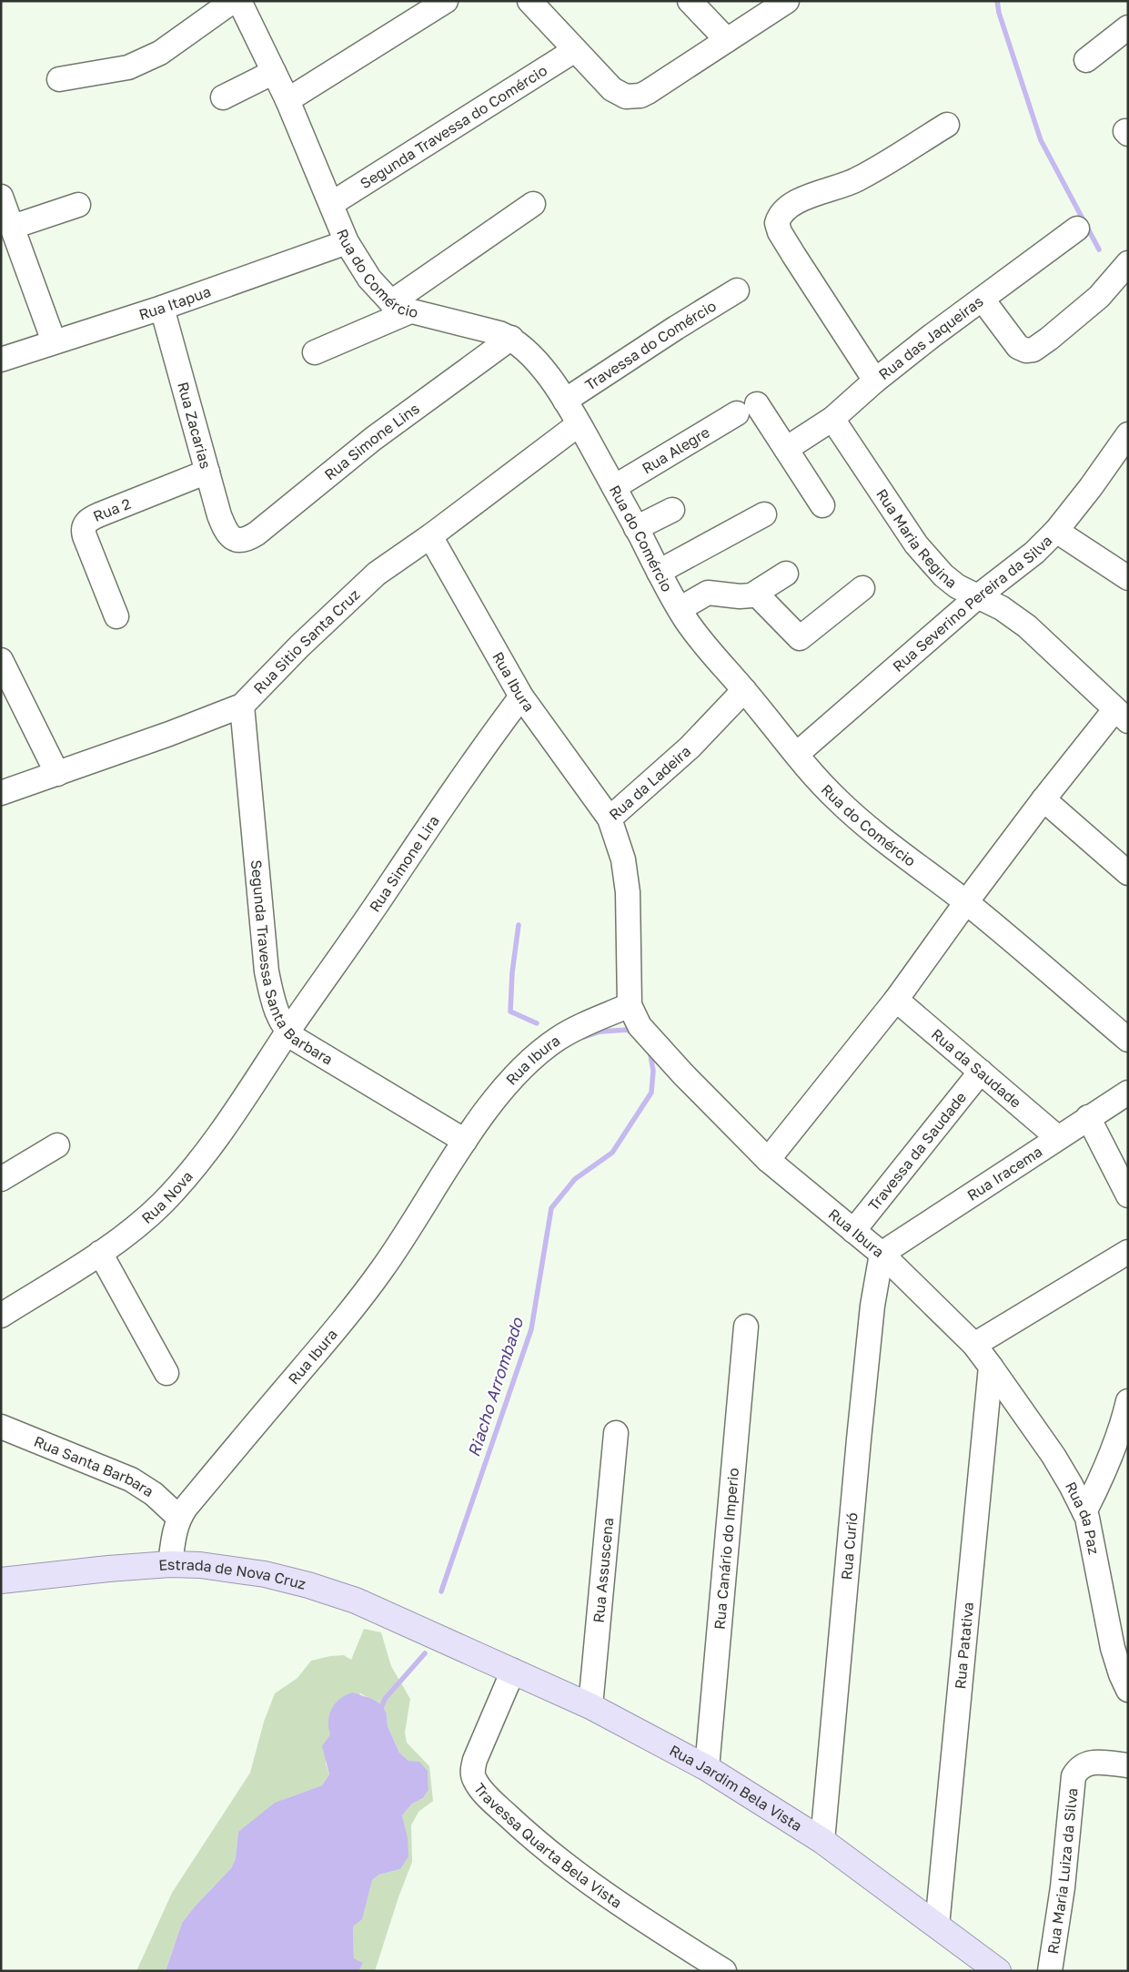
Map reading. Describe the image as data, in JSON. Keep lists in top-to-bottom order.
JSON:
{
  "streets": {
    "main road": ["Estrada de Nova Cruz", "Rua Jardim Bela Vista"],
    "street": [
      "Segunda Travessa do Comércio",
      "Rua do Comércio",
      "Rua Itapua",
      "Rua das Jaqueiras",
      "Travessa do Comércio",
      "Rua Zacarias",
      "Rua Simone Lins",
      "Rua Alegre",
      "Rua 2",
      "Rua Maria Regina",
      "Rua Severino Pereira da Silva",
      "Rua Sitio Santa Cruz",
      "Rua Ibura",
      "Rua da Ladeira",
      "Rua Simone Lira",
      "Segunda Travessa Santa Barbara",
      "Rua da Saudade",
      "Travessa da Saudade",
      "Rua Iracema",
      "Rua Nova",
      "Rua Santa Barbara",
      "Rua da Paz",
      "Rua Curió",
      "Rua Canário do Imperio",
      "Rua Assuscena",
      "Rua Patativa",
      "Travessa Quarta Bela Vista",
      "Rua Maria Luiza da Silva"
    ]
  },
  "crossings": [
    ["Segunda Travessa do Comércio", "Rua do Comércio"],
    ["Rua do Comércio", "Rua Itapua"],
    ["Rua do Comércio", "Travessa do Comércio"],
    ["Rua do Comércio", "Rua Simone Lins"],
    ["Rua do Comércio", "Rua Alegre"],
    ["Rua do Comércio", "Rua Severino Pereira da Silva"],
    ["Rua do Comércio", "Rua Sitio Santa Cruz"],
    ["Rua do Comércio", "Rua da Ladeira"],
    ["Rua Itapua", "Rua Zacarias"],
    ["Rua das Jaqueiras", "Rua Alegre"],
    ["Rua das Jaqueiras", "Rua Maria Regina"],
    ["Rua Zacarias", "Rua Simone Lins"],
    ["Rua Zacarias", "Rua 2"],
    ["Rua Maria Regina", "Rua Severino Pereira da Silva"],
    ["Rua Sitio Santa Cruz", "Rua Ibura"],
    ["Rua Sitio Santa Cruz", "Segunda Travessa Santa Barbara"],
    ["Rua Ibura", "Rua da Ladeira"],
    ["Rua Ibura", "Rua Simone Lira"],
    ["Rua Ibura", "Segunda Travessa Santa Barbara"],
    ["Rua Ibura", "Travessa da Saudade"],
    ["Rua Ibura", "Rua Iracema"],
    ["Rua Ibura", "Rua Santa Barbara"],
    ["Rua Ibura", "Rua da Paz"],
    ["Rua Ibura", "Rua Curió"],
    ["Rua Ibura", "Estrada de Nova Cruz"],
    ["Rua Ibura", "Rua Patativa"],
    ["Rua Simone Lira", "Segunda Travessa Santa Barbara"],
    ["Rua Simone Lira", "Rua Nova"],
    ["Segunda Travessa Santa Barbara", "Rua Nova"],
    ["Rua da Saudade", "Travessa da Saudade"],
    ["Rua da Saudade", "Rua Iracema"],
    ["Rua Iracema", "Rua Curió"],
    ["Rua da Paz", "Rua Patativa"],
    ["Rua Curió", "Rua Jardim Bela Vista"],
    ["Rua Canário do Imperio", "Rua Jardim Bela Vista"],
    ["Rua Assuscena", "Rua Jardim Bela Vista"],
    ["Estrada de Nova Cruz", "Rua Jardim Bela Vista"],
    ["Rua Patativa", "Rua Jardim Bela Vista"],
    ["Rua Jardim Bela Vista", "Travessa Quarta Bela Vista"]
  ],
  "water": ["Riacho Arrombado"]
}
